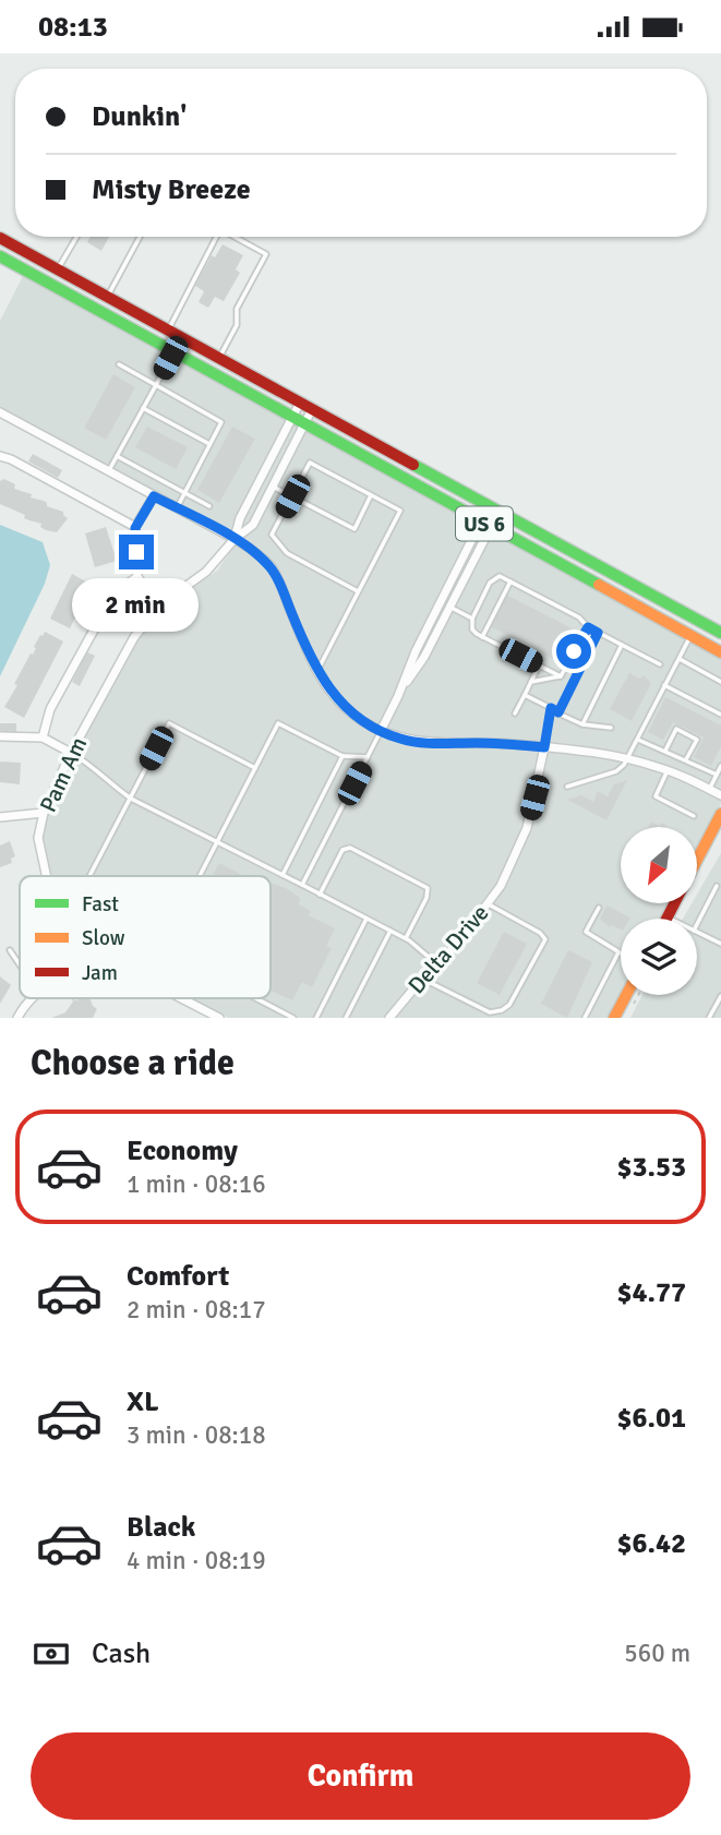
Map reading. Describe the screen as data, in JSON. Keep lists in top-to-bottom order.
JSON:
{
  "streets": {
    "main road": ["US 6"],
    "street": ["Pam Am", "Delta Drive"]
  },
  "crossings": [
    ["US 6", "Pam Am"]
  ],
  "legend": ["Fast", "Slow", "Jam"],
  "north": "bottom left",
  "page": {
    "status": "08:13",
    "banner": ["Dunkin'", "Misty Breeze"],
    "bubble": "2 min",
    "heading": "Choose a ride",
    "list": [
      {
        "name": "Economy",
        "note": "1 min · 08:16",
        "value": "$3.53"
      },
      {
        "name": "Comfort",
        "note": "2 min · 08:17",
        "value": "$4.77"
      },
      {
        "name": "XL",
        "note": "3 min · 08:18",
        "value": "$6.01"
      },
      {
        "name": "Black",
        "note": "4 min · 08:19",
        "value": "$6.42"
      }
    ],
    "pay": ["Cash", "560 m"],
    "buttons": "Confirm"
  }
}
